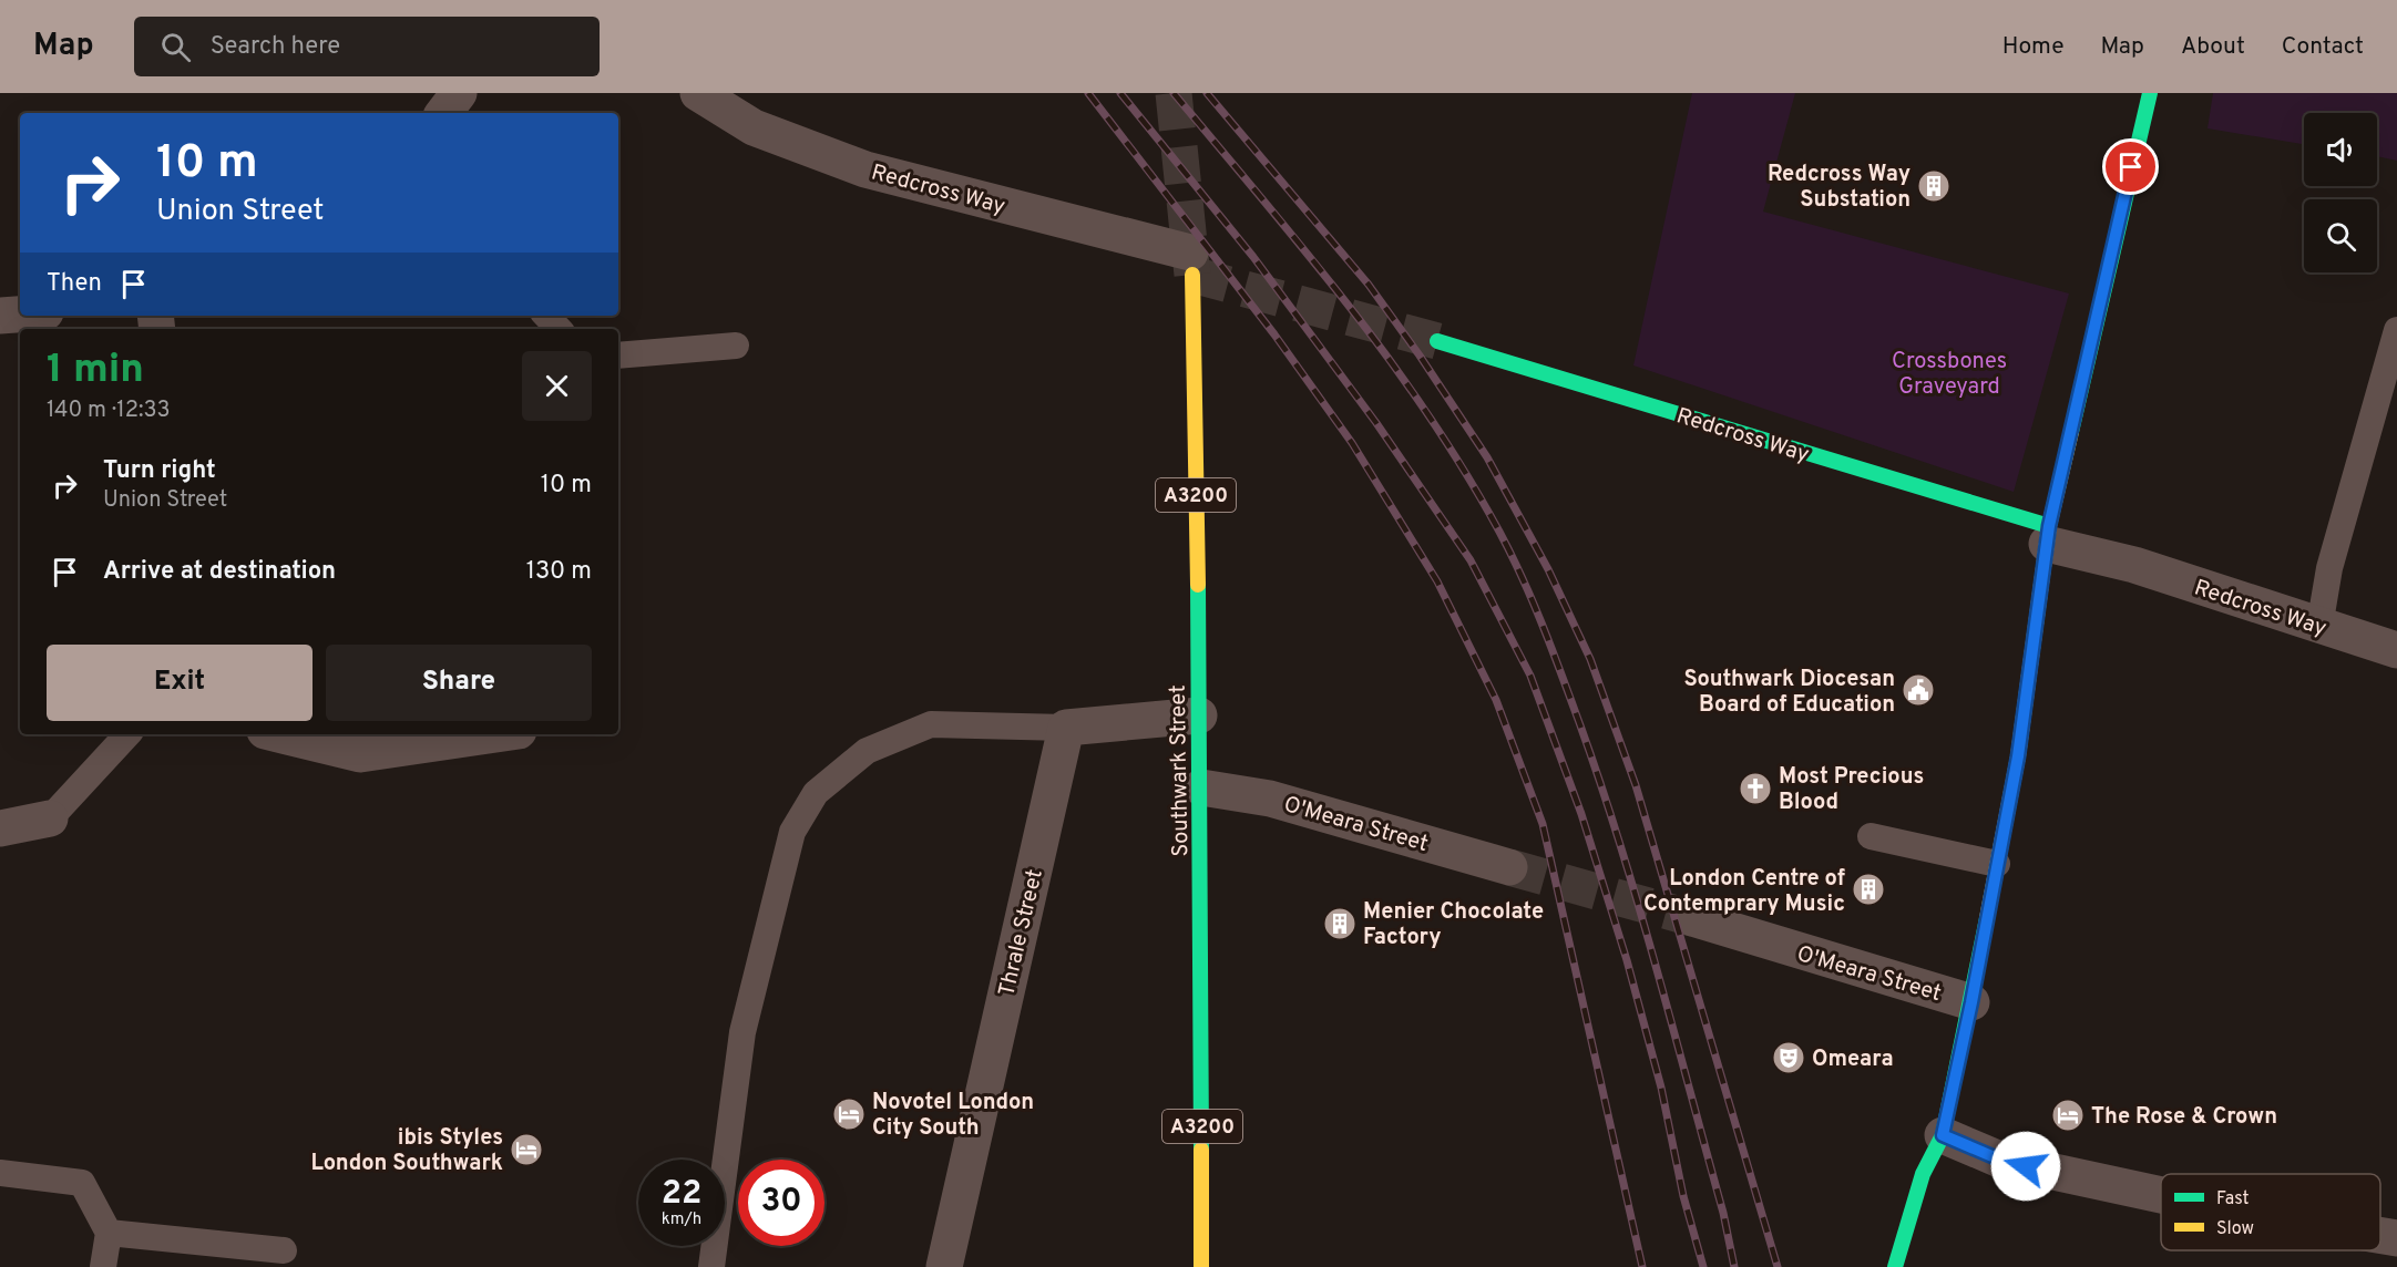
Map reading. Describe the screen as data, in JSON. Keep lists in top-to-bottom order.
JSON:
{
  "streets": {
    "street": [
      "Redcross Way",
      "A3200",
      "Southwark Street",
      "O'Meara Street",
      "Thrale Street"
    ]
  },
  "crossings": [
    ["Redcross Way", "Southwark Street"],
    ["Southwark Street", "O'Meara Street"]
  ],
  "parks": ["Crossbones Graveyard"],
  "places": {
    "building": ["Redcross Way Substation", "London Centre of Contemprary Music", "Menier Chocolate Factory"],
    "public building": ["Southwark Diocesan Board of Education"],
    "church": ["Most Precious Blood"],
    "theatre": ["Omeara"],
    "hotel": ["Novotel London City South", "The Rose & Crown", "ibis Styles London Southwark"]
  },
  "legend": ["Fast", "Slow"],
  "page": {
    "header": "Map",
    "search": "Search here",
    "nav": [
      "Home",
      "Map",
      "About",
      "Contact"
    ],
    "turn": ["10 m", "Union Street"],
    "then": "Then",
    "heading": ["1 min", "140 m · 12:33"],
    "list": [
      {
        "name": "Turn right",
        "note": "Union Street",
        "value": "10 m"
      },
      {
        "name": "Arrive at destination",
        "value": "130 m"
      }
    ],
    "buttons": ["Exit", "Share"],
    "speed": "22 km/h",
    "limit": "30"
  }
}
